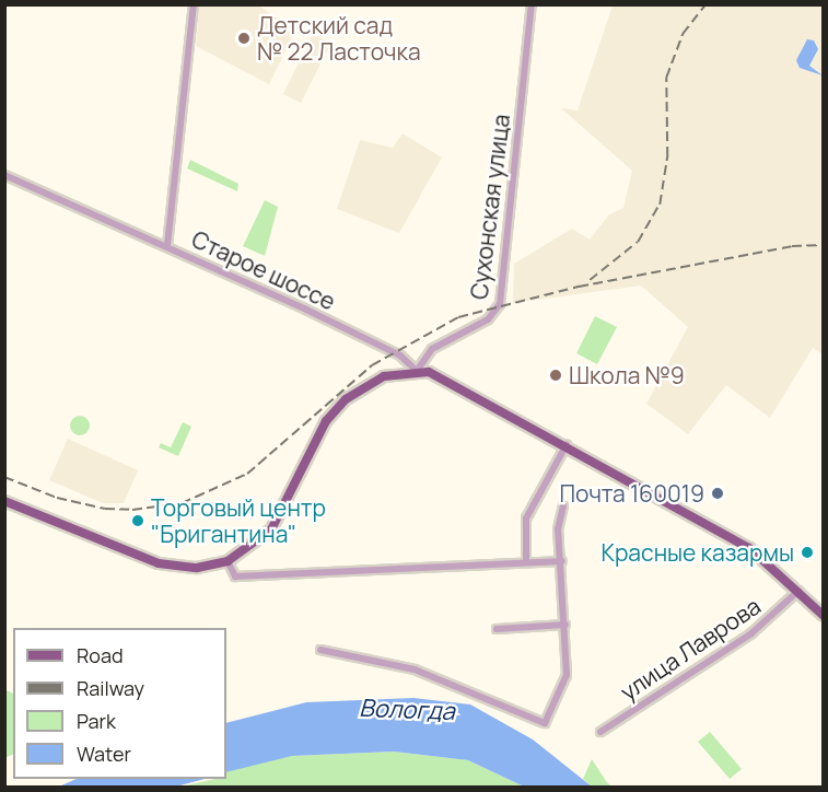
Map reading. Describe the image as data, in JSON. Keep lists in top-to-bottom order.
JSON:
{
  "streets": {
    "street": ["Сухонская улица", "Старое шоссе", "улица Лаврова"]
  },
  "crossings": [
    ["Сухонская улица", "Старое шоссе"]
  ],
  "water": ["Вологда"],
  "places": [
    "Детский сад № 22 Ласточка",
    "Школа №9",
    "Почта 160019",
    "Торговый центр \"Бригантина\"",
    "Красные казармы"
  ],
  "legend": [
    "Road",
    "Railway",
    "Park",
    "Water"
  ]
}
